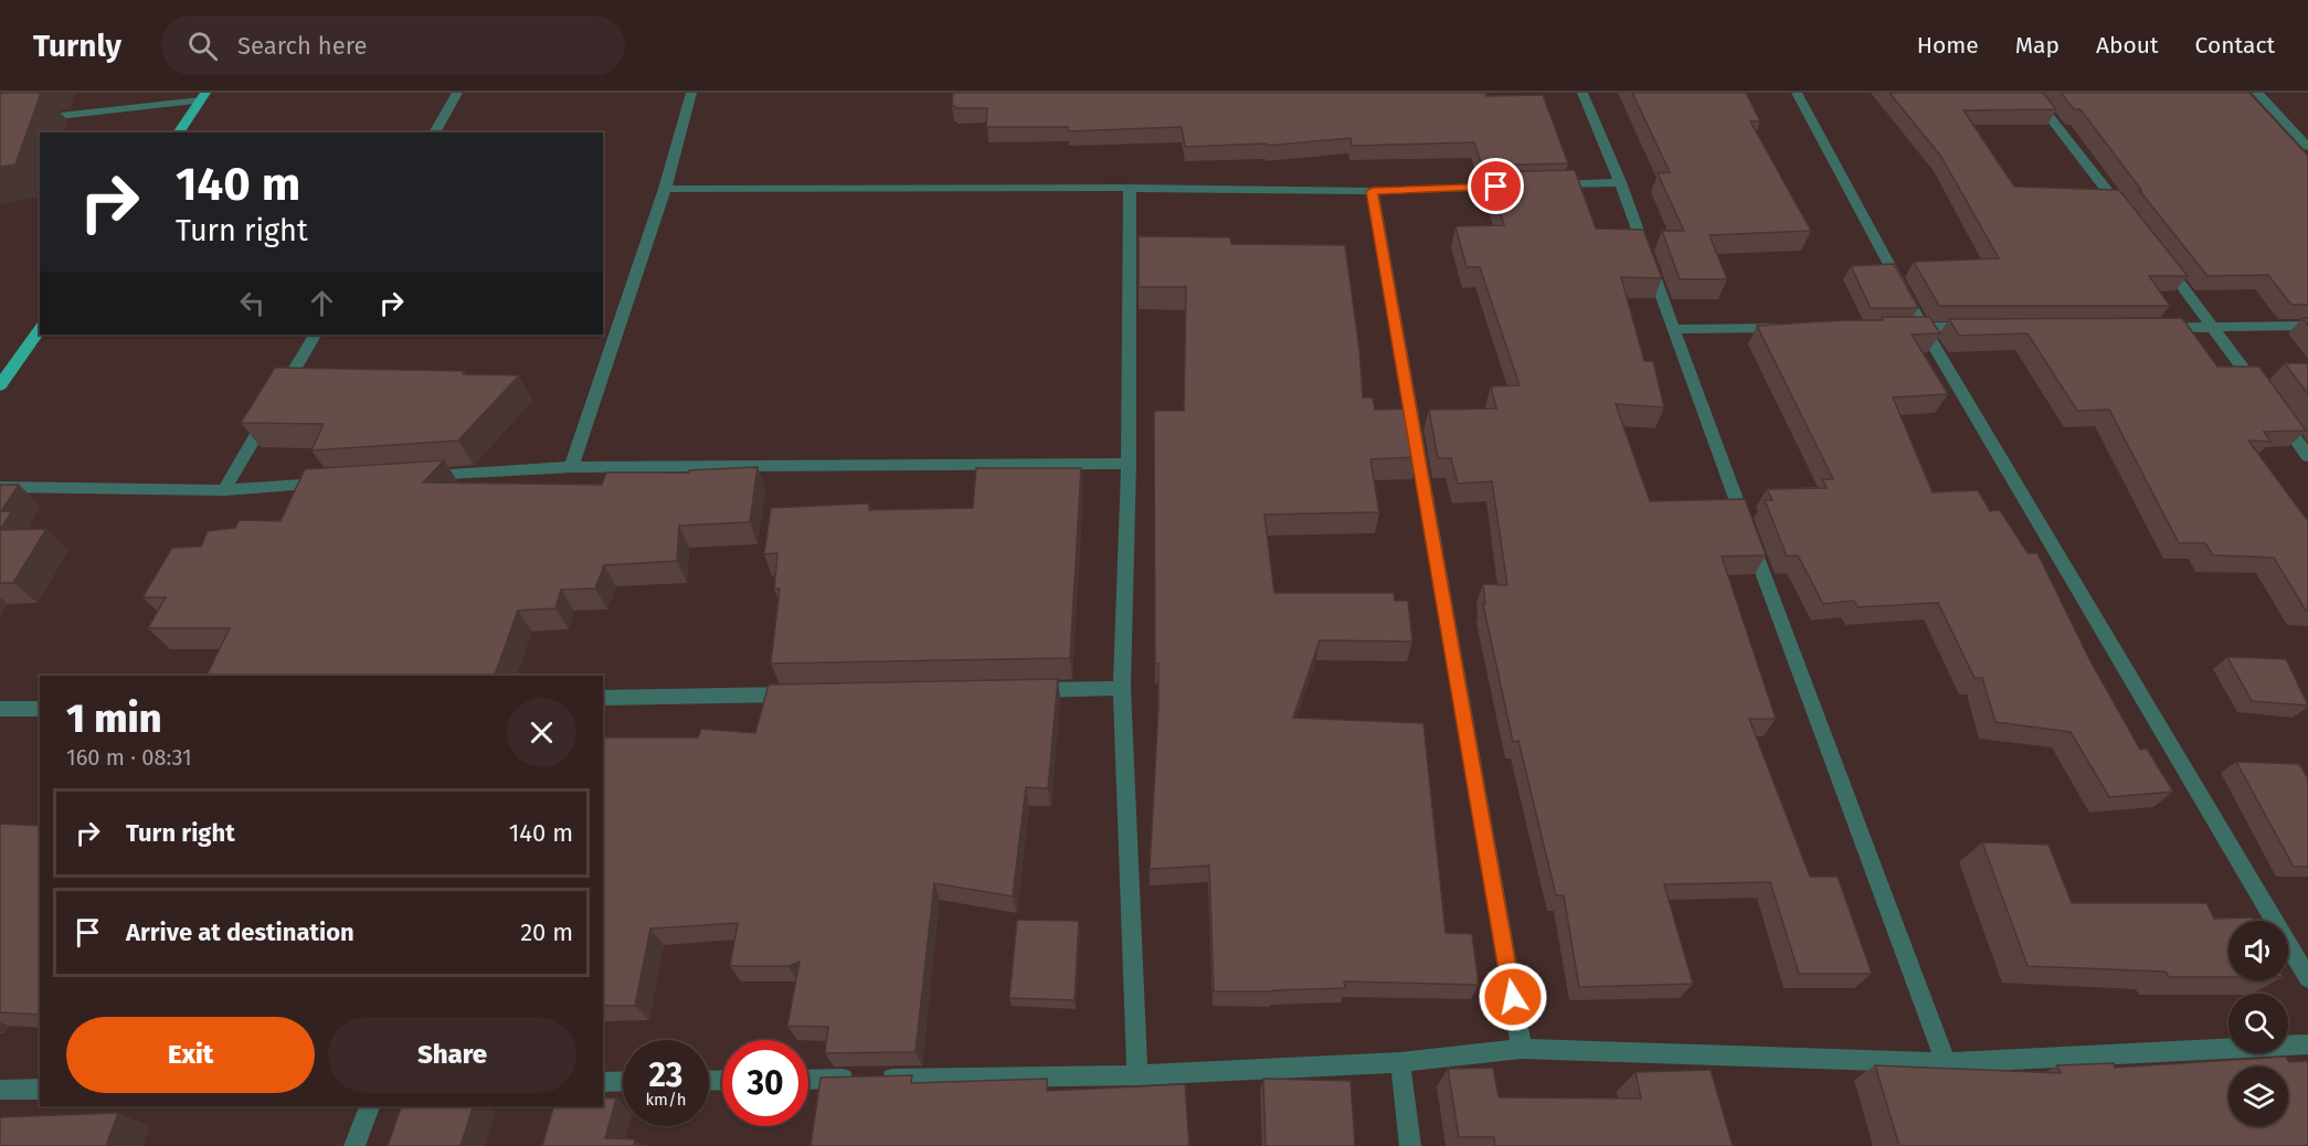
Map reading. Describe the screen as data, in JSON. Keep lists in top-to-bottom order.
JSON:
{
  "page": {
    "header": "Turnly",
    "search": "Search here",
    "nav": [
      "Home",
      "Map",
      "About",
      "Contact"
    ],
    "turn": ["140 m", "Turn right"],
    "heading": ["1 min", "160 m · 08:31"],
    "list": [
      {
        "name": "Turn right",
        "value": "140 m"
      },
      {
        "name": "Arrive at destination",
        "value": "20 m"
      }
    ],
    "buttons": ["Exit", "Share"],
    "speed": "23 km/h",
    "limit": "30"
  }
}
